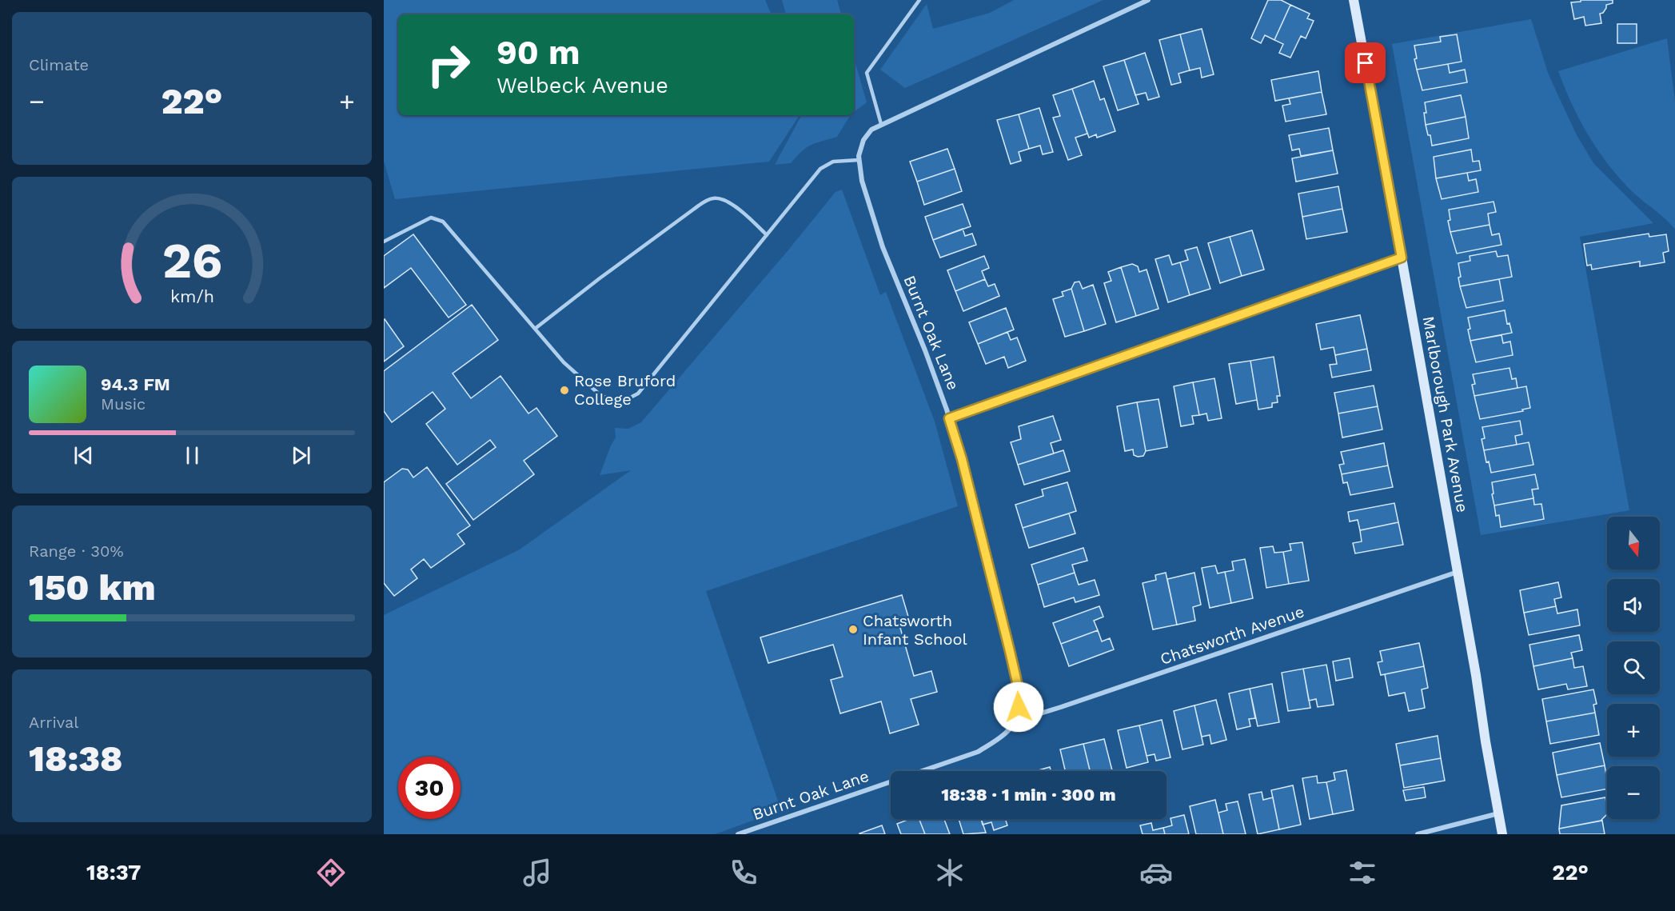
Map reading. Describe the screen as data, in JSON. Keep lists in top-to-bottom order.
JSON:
{
  "streets": {
    "street": ["Burnt Oak Lane", "Marlborough Park Avenue", "Chatsworth Avenue"]
  },
  "crossings": [
    ["Burnt Oak Lane", "Chatsworth Avenue"],
    ["Marlborough Park Avenue", "Chatsworth Avenue"]
  ],
  "places": ["Rose Bruford College", "Chatsworth Infant School"],
  "north": "bottom",
  "page": {
    "tile": [
      "Climate",
      ["Range · 30%", "150 km"],
      ["Arrival", "18:38"]
    ],
    "turn": ["90 m", "Welbeck Avenue"],
    "heat": ["−", "22°", "+"],
    "song": ["94.3 FM", "Music"],
    "map_buttons": ["+", "−"],
    "limit": "30",
    "trip": "18:38 · 1 min · 300 m",
    "tabs": ["18:37", "22°"],
    "gauge": ["26", "km/h"]
  }
}
